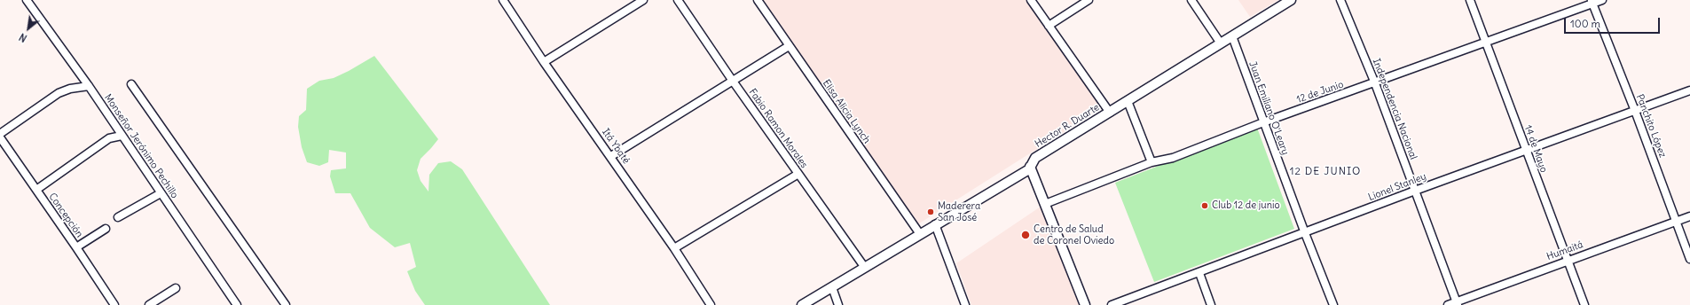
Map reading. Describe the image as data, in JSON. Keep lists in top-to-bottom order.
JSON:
{
  "streets": {
    "street": [
      "12 de Junio",
      "Juan Emiliano O'Leary",
      "Independencia Nacional",
      "Elisa Alicia Lynch",
      "Hector R. Duarte",
      "Panchito López",
      "Fabio Ramon Morales",
      "Monseñor Jerónimo Pechillo",
      "Itá Ybaté",
      "14 de Mayo",
      "Lionel Stanley",
      "Concepción",
      "Humaitá"
    ]
  },
  "crossings": [
    ["12 de Junio", "Juan Emiliano O'Leary"],
    ["12 de Junio", "Independencia Nacional"],
    ["12 de Junio", "Panchito López"],
    ["12 de Junio", "14 de Mayo"],
    ["Juan Emiliano O'Leary", "Hector R. Duarte"],
    ["Juan Emiliano O'Leary", "Lionel Stanley"],
    ["Independencia Nacional", "Lionel Stanley"],
    ["Independencia Nacional", "Humaitá"],
    ["Elisa Alicia Lynch", "Hector R. Duarte"],
    ["Hector R. Duarte", "Fabio Ramon Morales"],
    ["Panchito López", "Lionel Stanley"],
    ["Panchito López", "Humaitá"],
    ["14 de Mayo", "Lionel Stanley"],
    ["14 de Mayo", "Humaitá"]
  ],
  "districts": ["12 DE JUNIO"],
  "places": ["Club 12 de junio", "Maderera San José", "Centro de Salud de Coronel Oviedo"],
  "scale_bar": "100 m",
  "north": "bottom left"
}
